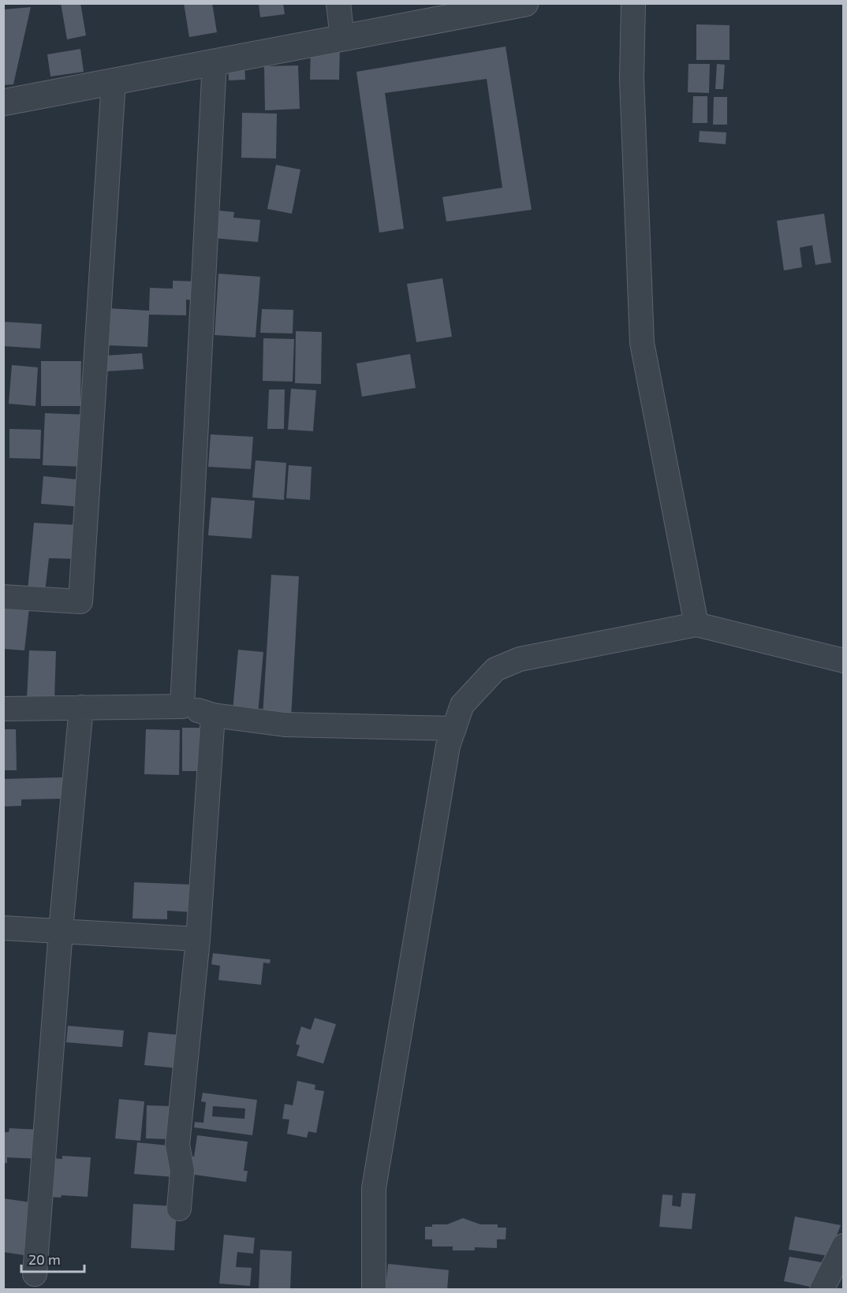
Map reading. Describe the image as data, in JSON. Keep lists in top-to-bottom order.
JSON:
{
  "scale_bar": "20 m"
}
